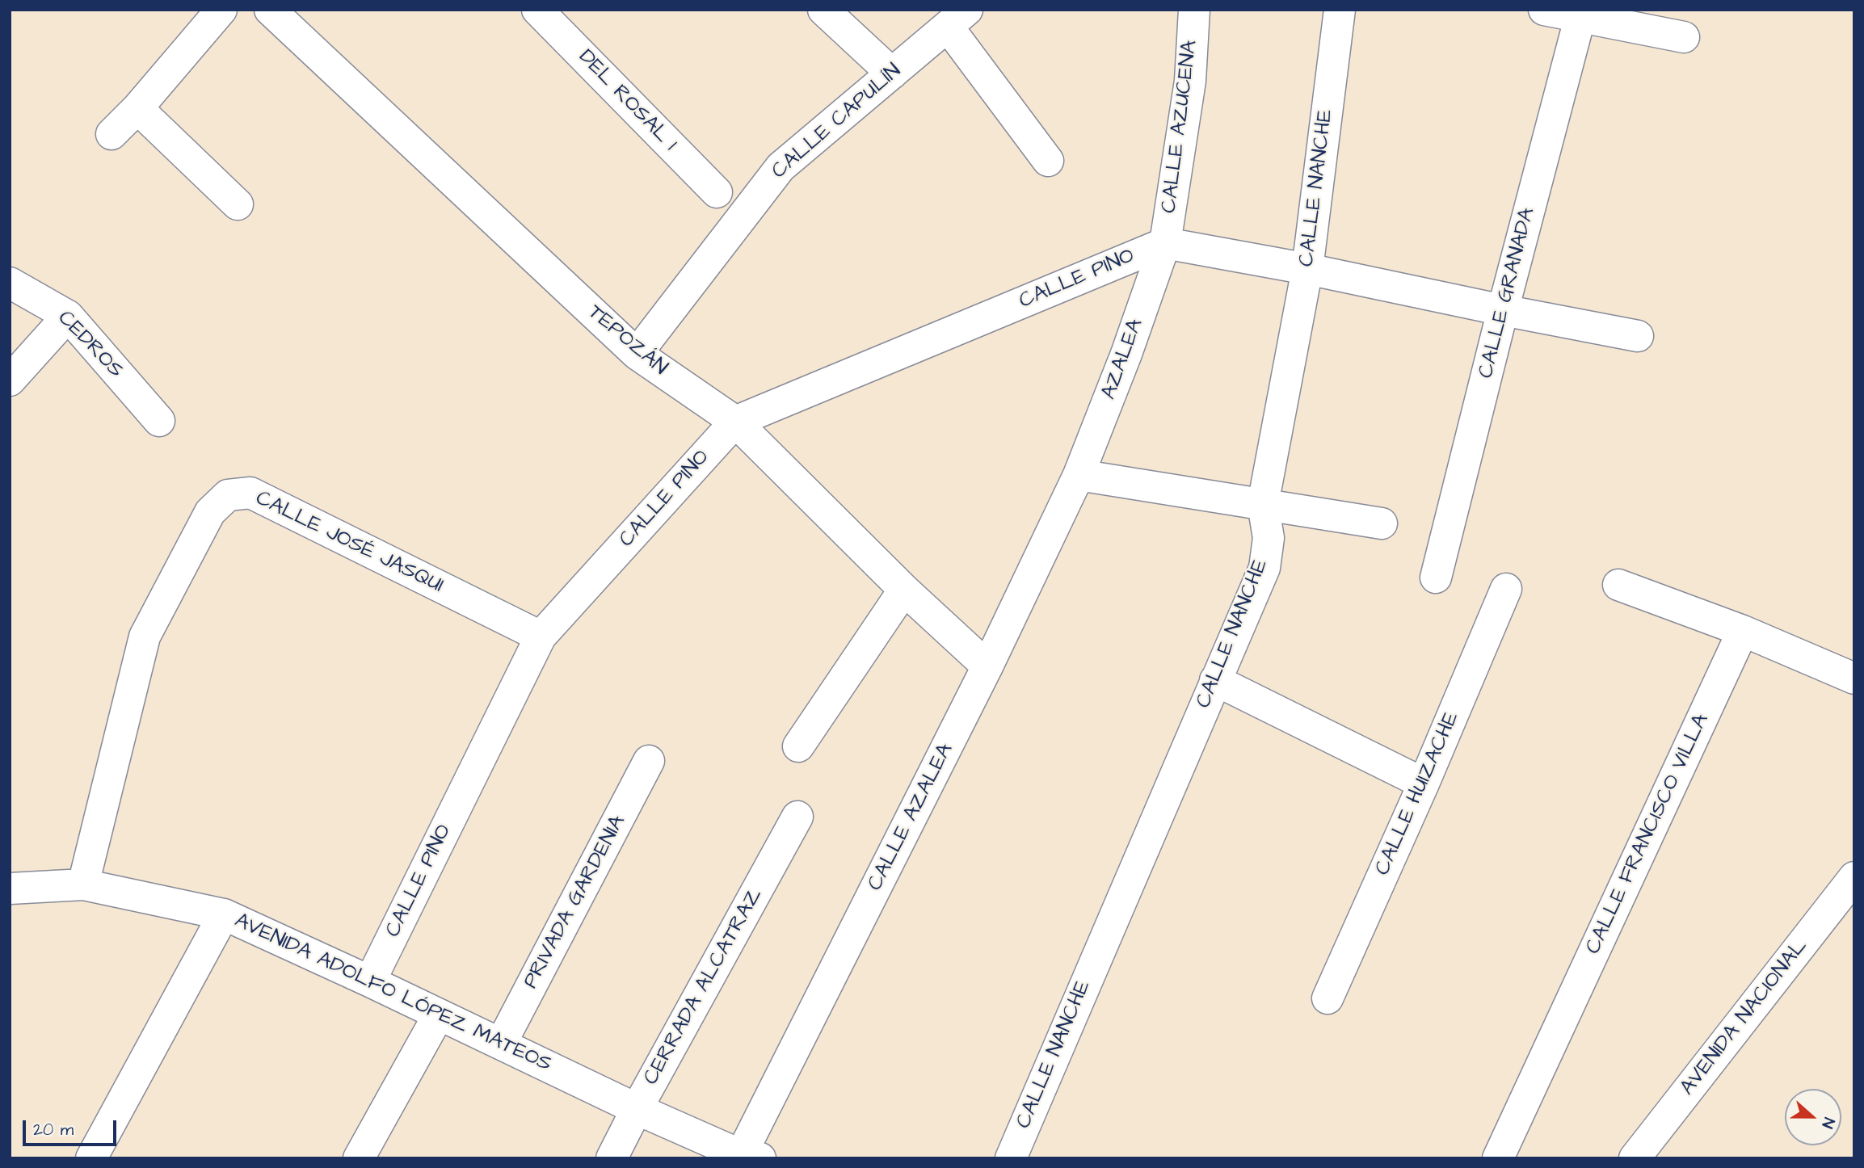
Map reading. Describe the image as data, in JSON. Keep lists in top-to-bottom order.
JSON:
{
  "streets": {
    "street": [
      "DEL ROSAL 1",
      "CALLE CAPULÍN",
      "CALLE AZUCENA",
      "CALLE NANCHE",
      "CALLE PINO",
      "CALLE GRANADA",
      "TEPOZÁN",
      "CEDROS",
      "AZALEA",
      "CALLE JOSÉ JASQUI",
      "CALLE HUIZACHE",
      "CALLE AZALEA",
      "CALLE FRANCISCO VILLA",
      "PRIVADA GARDENIA",
      "CERRADA ALCATRAZ",
      "AVENIDA ADOLFO LÓPEZ MATEOS",
      "AVENIDA NACIONAL"
    ]
  },
  "crossings": [
    ["CALLE CAPULÍN", "TEPOZÁN"],
    ["CALLE AZUCENA", "CALLE PINO"],
    ["CALLE AZUCENA", "AZALEA"],
    ["CALLE PINO", "TEPOZÁN"],
    ["CALLE PINO", "AZALEA"],
    ["CALLE PINO", "CALLE JOSÉ JASQUI"],
    ["CALLE PINO", "AVENIDA ADOLFO LÓPEZ MATEOS"],
    ["TEPOZÁN", "CALLE AZALEA"],
    ["AZALEA", "CALLE AZALEA"],
    ["CALLE JOSÉ JASQUI", "AVENIDA ADOLFO LÓPEZ MATEOS"],
    ["CALLE AZALEA", "AVENIDA ADOLFO LÓPEZ MATEOS"],
    ["PRIVADA GARDENIA", "AVENIDA ADOLFO LÓPEZ MATEOS"],
    ["CERRADA ALCATRAZ", "AVENIDA ADOLFO LÓPEZ MATEOS"]
  ],
  "scale_bar": "20 m",
  "north": "right"
}
